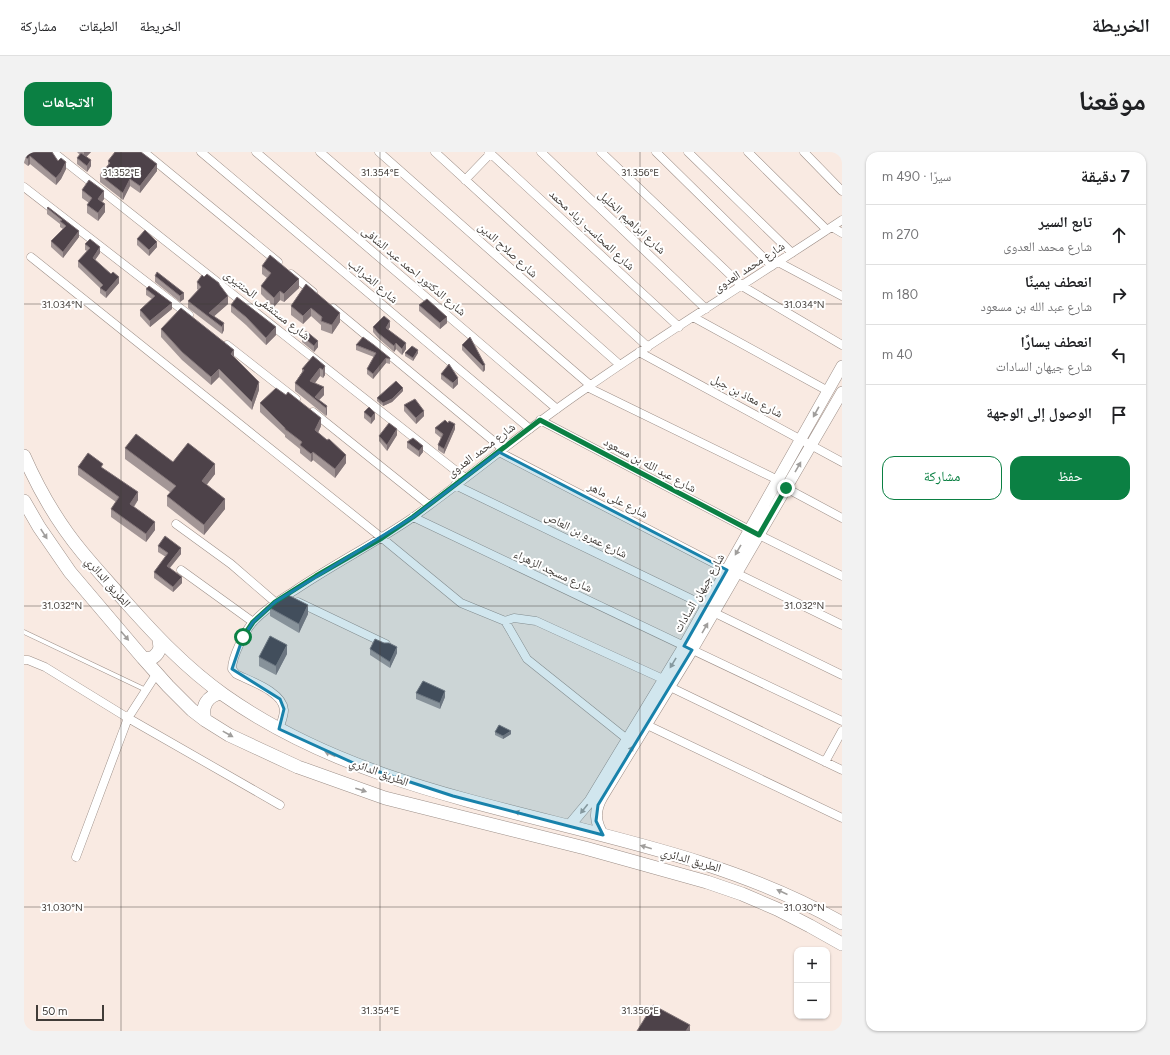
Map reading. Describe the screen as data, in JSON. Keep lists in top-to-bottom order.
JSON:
{
  "streets": {
    "highway": ["الطريق الدائري"],
    "main road": ["شارع جيهان السادات"],
    "street": [
      "شارع ابراهيم الخليل",
      "شارع المحاسب زياد محمد",
      "شارع صلاح الدين",
      "شارع محمد العدوى",
      "شارع الدكتور احمد عبد الشافى",
      "شارع الضرائب",
      "شارع مستشفى الحنتيرى",
      "شارع معاذ بن جبل",
      "شارع عبد الله بن مسعود",
      "شارع على ماهر",
      "شارع عمرو بن العاص",
      "شارع مسجد الزهراء"
    ]
  },
  "crossings": [
    ["شارع ابراهيم الخليل", "شارع محمد العدوى"],
    ["شارع المحاسب زياد محمد", "شارع محمد العدوى"],
    ["شارع صلاح الدين", "شارع محمد العدوى"],
    ["شارع محمد العدوى", "شارع الدكتور احمد عبد الشافى"],
    ["شارع محمد العدوى", "شارع الضرائب"],
    ["شارع محمد العدوى", "شارع مستشفى الحنتيرى"],
    ["شارع محمد العدوى", "شارع معاذ بن جبل"],
    ["شارع محمد العدوى", "شارع عبد الله بن مسعود"],
    ["شارع محمد العدوى", "شارع على ماهر"],
    ["شارع محمد العدوى", "شارع عمرو بن العاص"],
    ["شارع محمد العدوى", "شارع مسجد الزهراء"],
    ["شارع محمد العدوى", "الطريق الدائري"],
    ["شارع معاذ بن جبل", "شارع جيهان السادات"],
    ["شارع عبد الله بن مسعود", "شارع جيهان السادات"],
    ["شارع على ماهر", "شارع جيهان السادات"],
    ["شارع عمرو بن العاص", "شارع جيهان السادات"],
    ["شارع مسجد الزهراء", "شارع جيهان السادات"],
    ["الطريق الدائري", "شارع جيهان السادات"]
  ],
  "scale_bar": "50 m",
  "page": {
    "header": "الخريطة",
    "nav": ["الخريطة", "الطبقات", "مشاركة"],
    "title": "موقعنا",
    "buttons": [
      "الاتجاهات",
      ["حفظ", "مشاركة"]
    ],
    "heading": ["7 دقيقة", "سيرًا · 490 m"],
    "list": [
      ["تابع السير", "شارع محمد العدوى", "270 m"],
      ["انعطف يمينًا", "شارع عبد الله بن مسعود", "180 m"],
      ["انعطف يسارًا", "شارع جيهان السادات", "40 m"],
      "الوصول إلى الوجهة"
    ],
    "map_buttons": ["+", "−"],
    "scale": "50 m"
  },
  "coordinates": [
    "31.352°E",
    "31.354°E",
    "31.356°E",
    "31.034°N",
    "31.032°N",
    "31.030°N"
  ]
}
